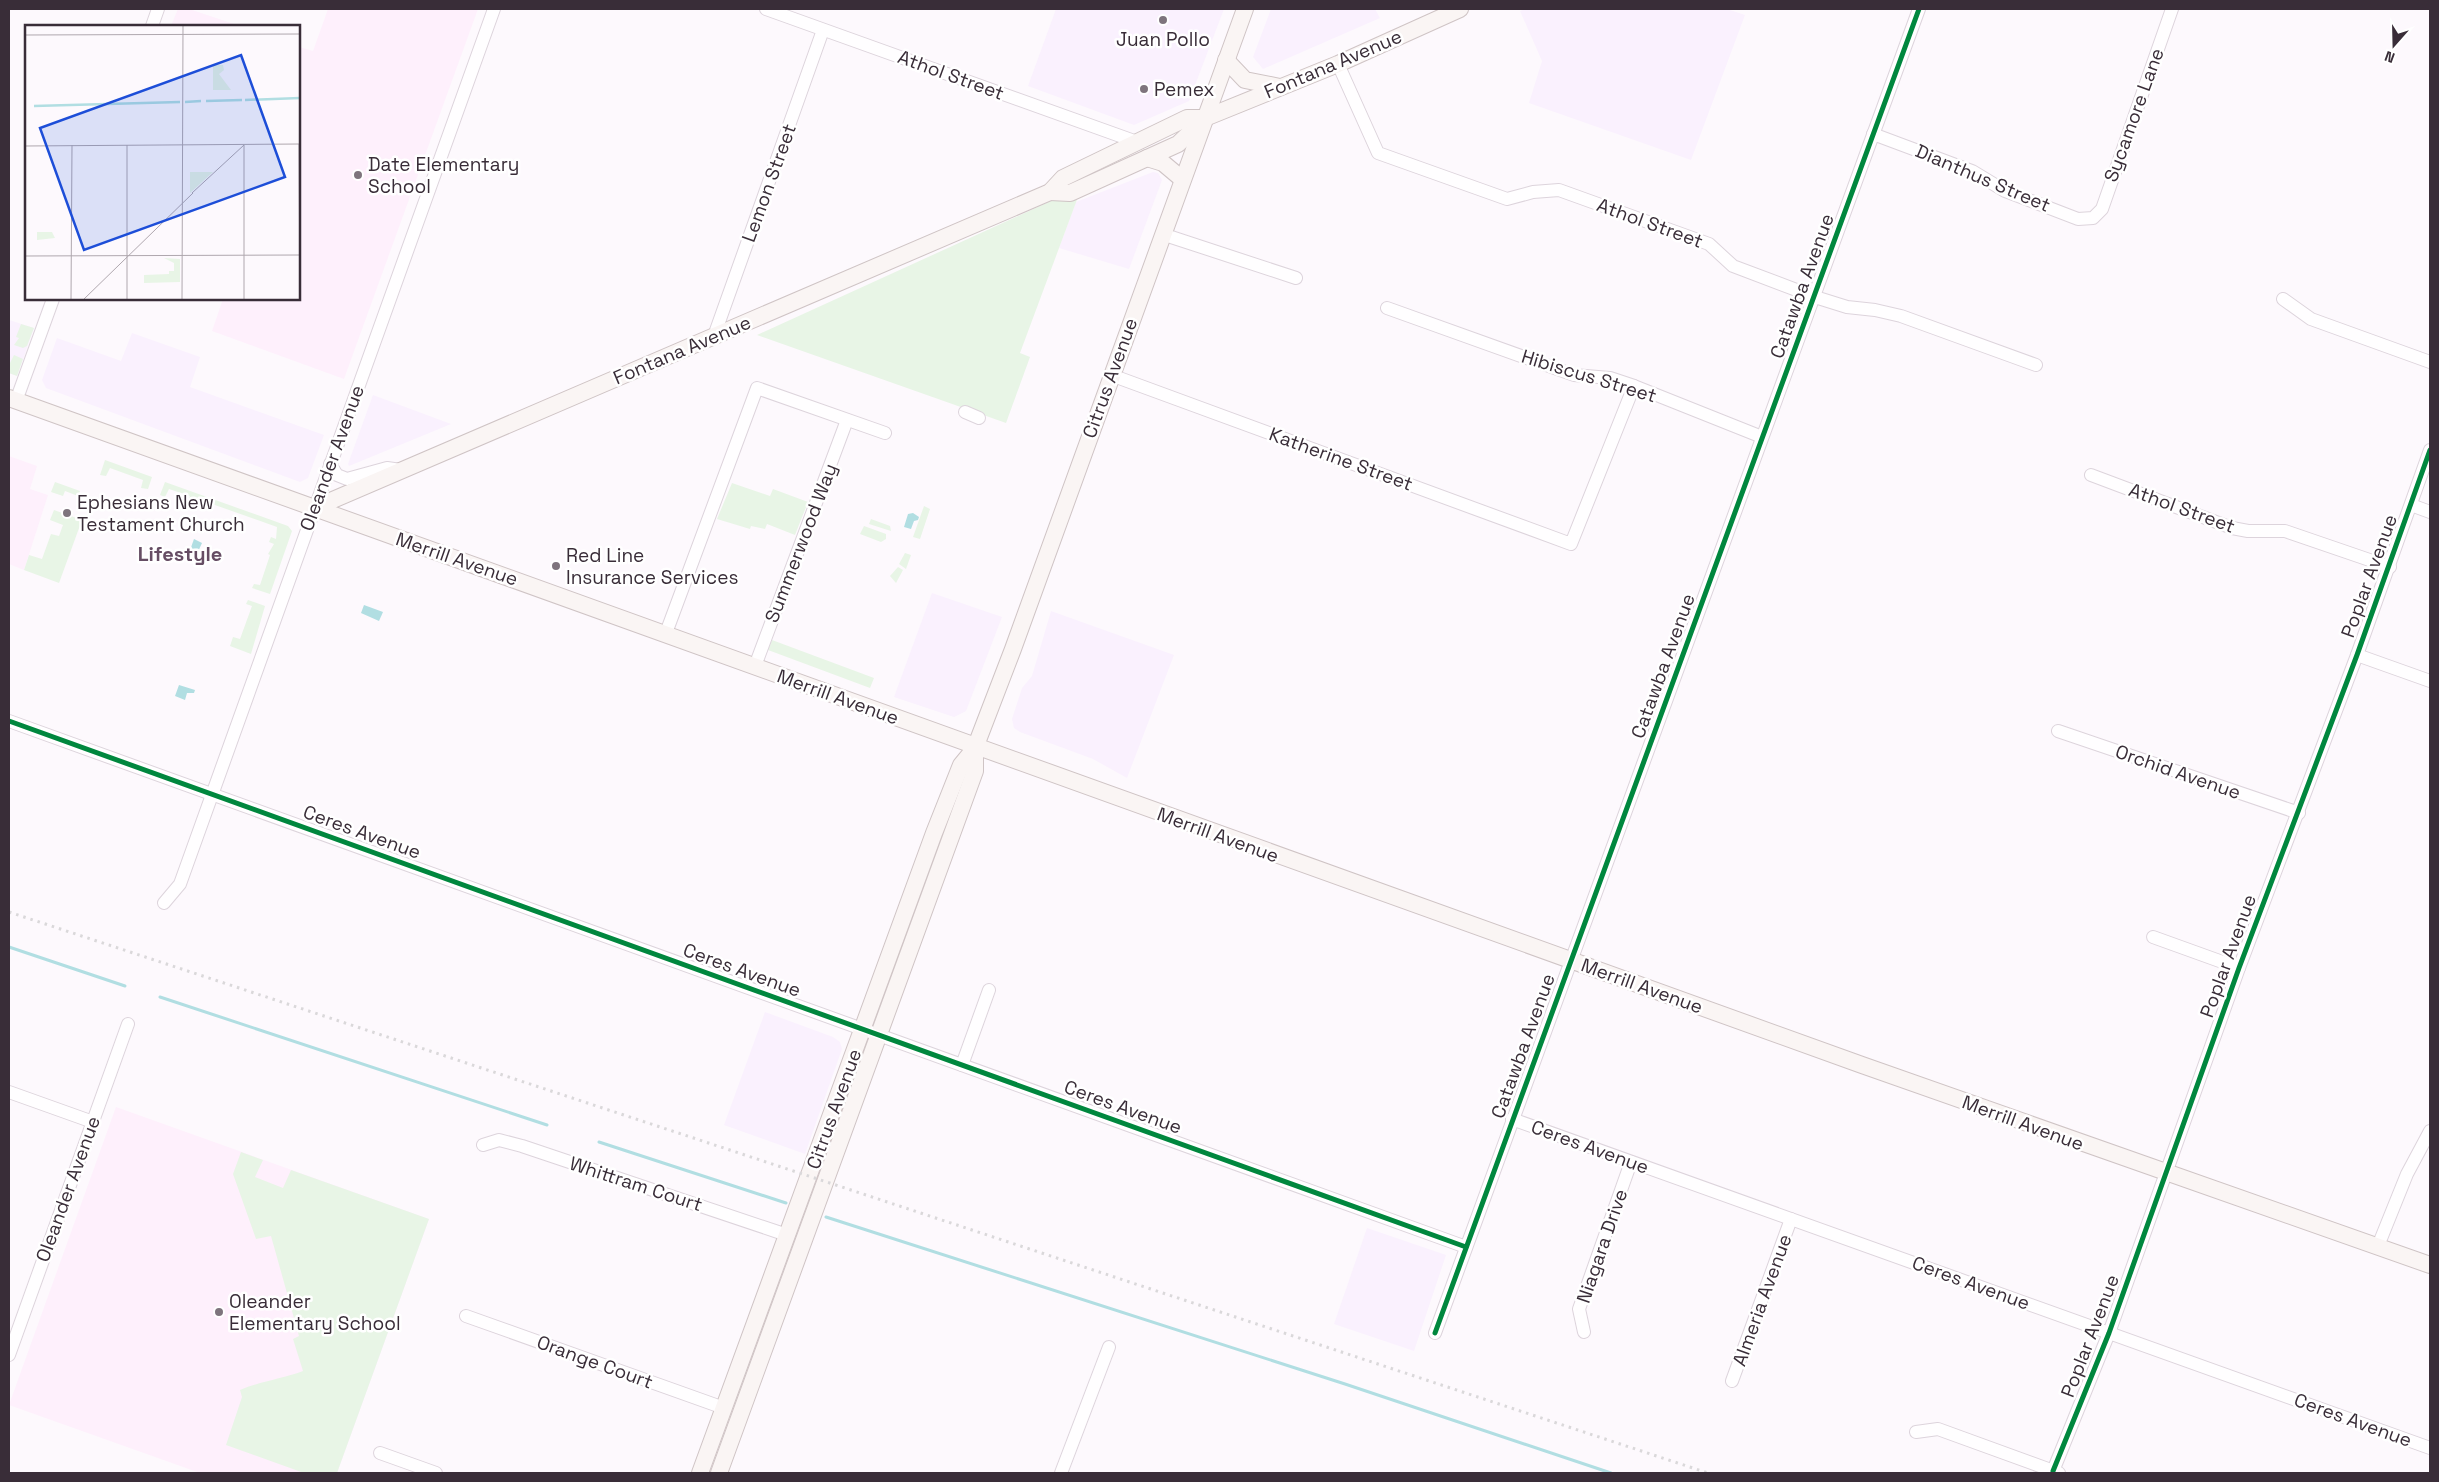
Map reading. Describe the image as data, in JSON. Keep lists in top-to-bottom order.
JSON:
{
  "streets": {
    "main road": ["Fontana Avenue", "Citrus Avenue", "Merrill Avenue"],
    "street": [
      "Athol Street",
      "Sycamore Lane",
      "Dianthus Street",
      "Lemon Street",
      "Catawba Avenue",
      "Hibiscus Street",
      "Oleander Avenue",
      "Katherine Street",
      "Summerwood Way",
      "Poplar Avenue",
      "Orchid Avenue",
      "Ceres Avenue",
      "Whittram Court",
      "Niagara Drive",
      "Almeria Avenue",
      "Orange Court"
    ]
  },
  "crossings": [
    ["Fontana Avenue", "Athol Street"],
    ["Fontana Avenue", "Lemon Street"],
    ["Fontana Avenue", "Citrus Avenue"],
    ["Fontana Avenue", "Oleander Avenue"],
    ["Fontana Avenue", "Merrill Avenue"],
    ["Athol Street", "Lemon Street"],
    ["Athol Street", "Catawba Avenue"],
    ["Athol Street", "Poplar Avenue"],
    ["Sycamore Lane", "Dianthus Street"],
    ["Dianthus Street", "Catawba Avenue"],
    ["Catawba Avenue", "Hibiscus Street"],
    ["Catawba Avenue", "Merrill Avenue"],
    ["Catawba Avenue", "Ceres Avenue"],
    ["Hibiscus Street", "Katherine Street"],
    ["Citrus Avenue", "Katherine Street"],
    ["Citrus Avenue", "Merrill Avenue"],
    ["Citrus Avenue", "Ceres Avenue"],
    ["Citrus Avenue", "Whittram Court"],
    ["Citrus Avenue", "Orange Court"],
    ["Oleander Avenue", "Merrill Avenue"],
    ["Oleander Avenue", "Ceres Avenue"],
    ["Summerwood Way", "Merrill Avenue"],
    ["Merrill Avenue", "Poplar Avenue"],
    ["Poplar Avenue", "Orchid Avenue"],
    ["Poplar Avenue", "Ceres Avenue"],
    ["Ceres Avenue", "Niagara Drive"],
    ["Ceres Avenue", "Almeria Avenue"]
  ],
  "districts": ["Lifestyle"],
  "places": [
    "Juan Pollo",
    "Pemex",
    "Date Elementary School",
    "Ephesians New Testament Church",
    "Red Line Insurance Services",
    "Oleander Elementary School"
  ],
  "north": "bottom"
}
